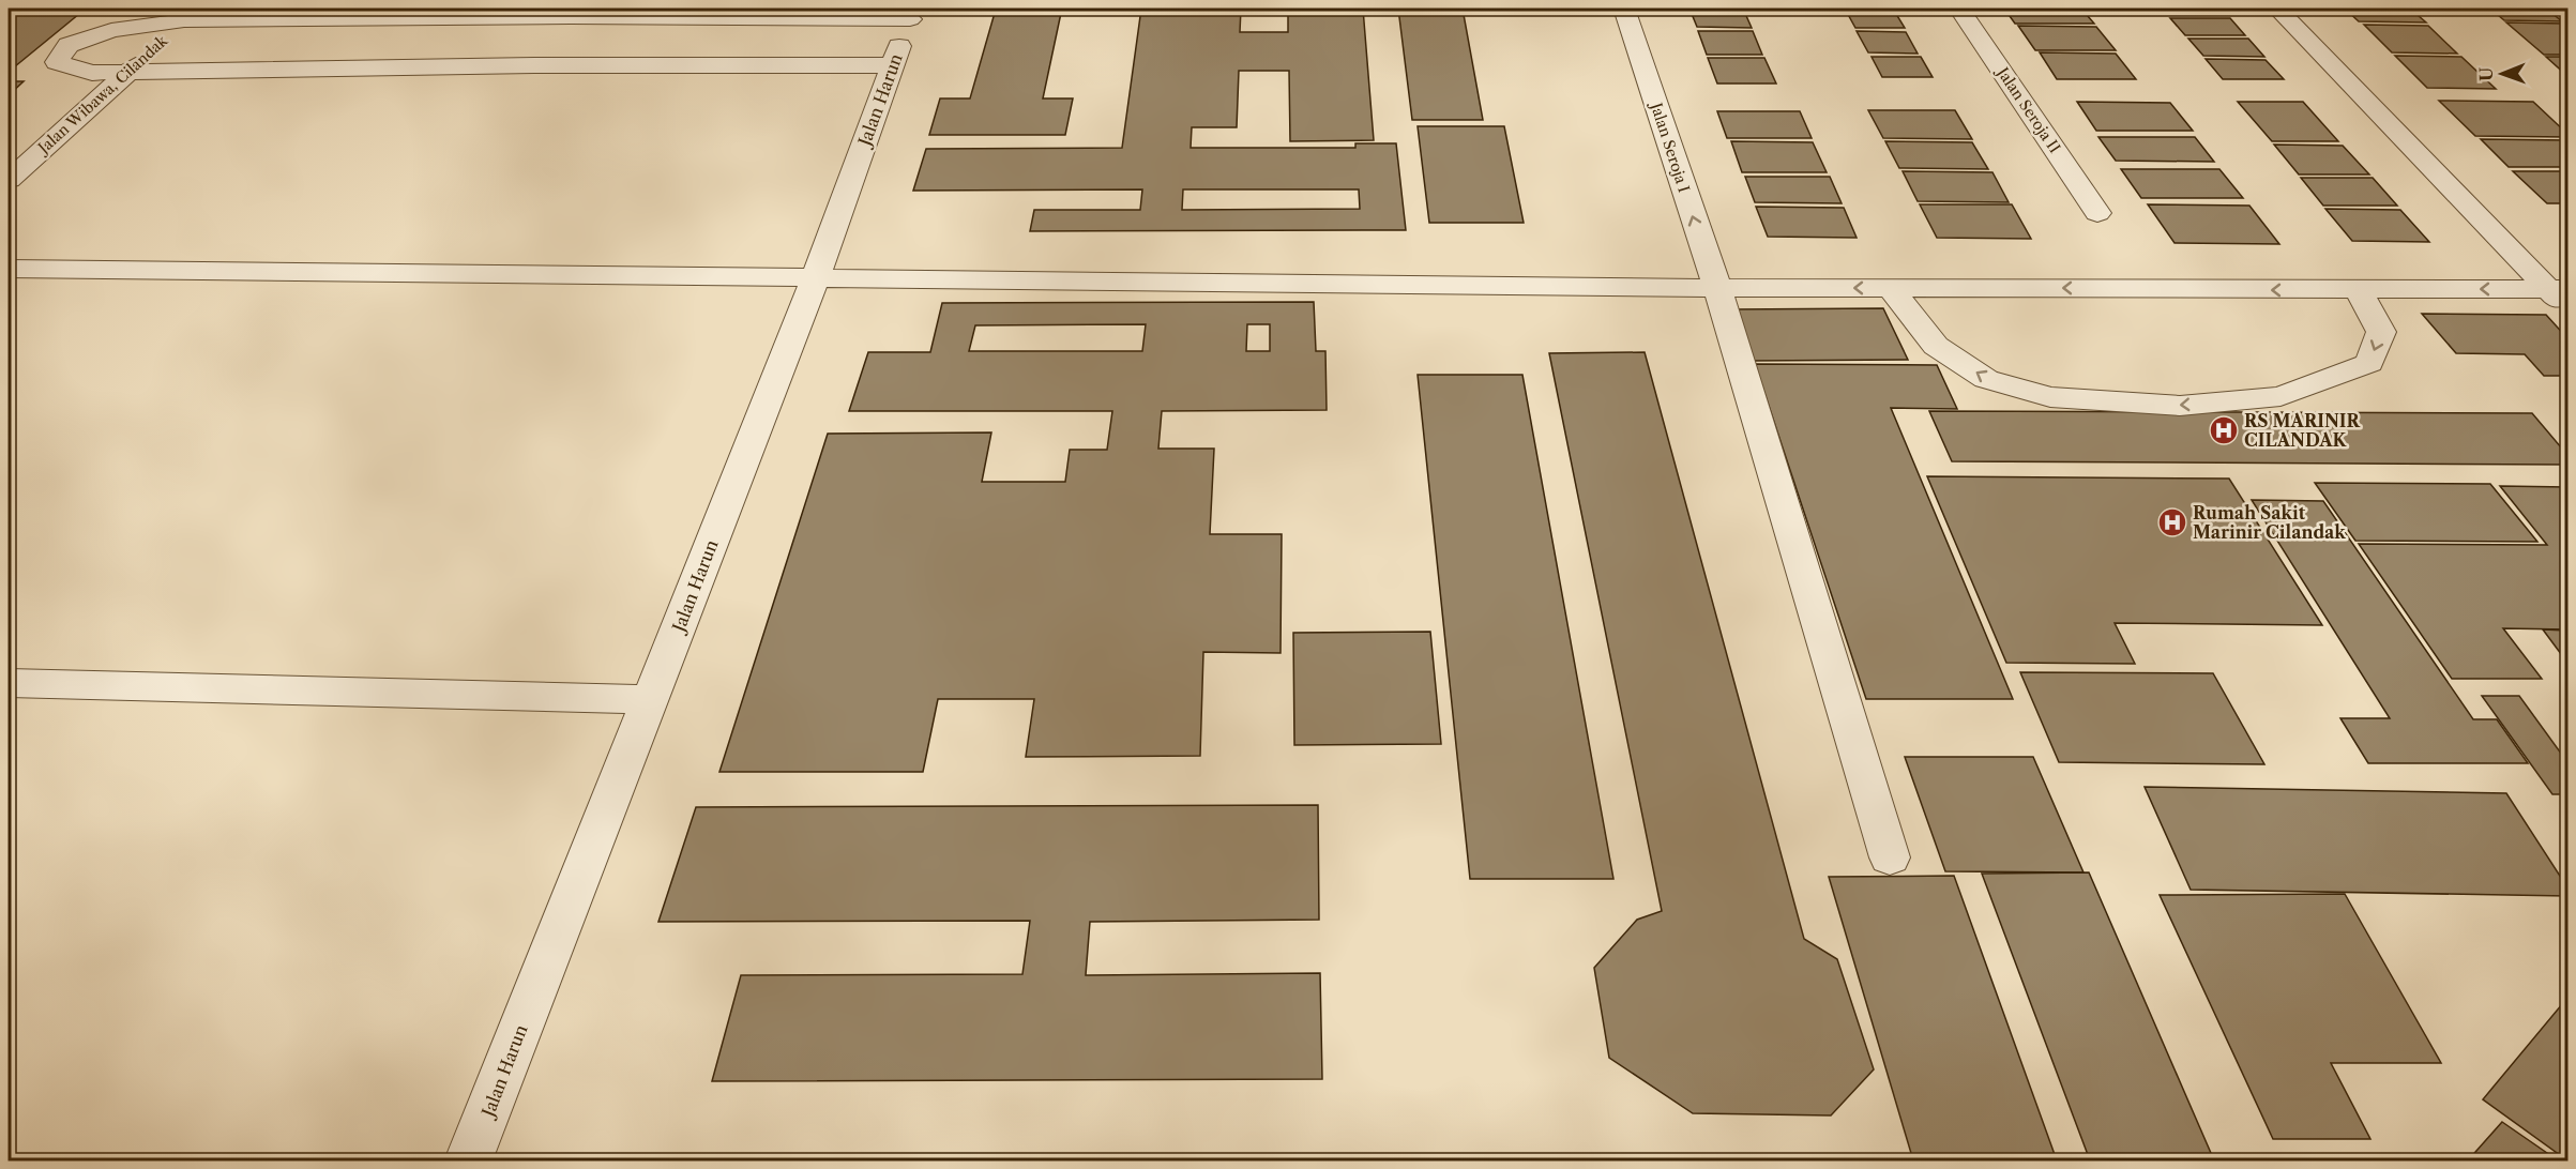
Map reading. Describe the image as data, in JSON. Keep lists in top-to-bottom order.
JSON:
{
  "streets": {
    "street": [
      "Jalan Wibawa, Cilandak",
      "Jalan Harun",
      "Jalan Seroja II",
      "Jalan Seroja I"
    ]
  },
  "places": {
    "hospital": ["RS MARINIR CILANDAK", "Rumah Sakit Marinir Cilandak"]
  },
  "north": "left"
}
